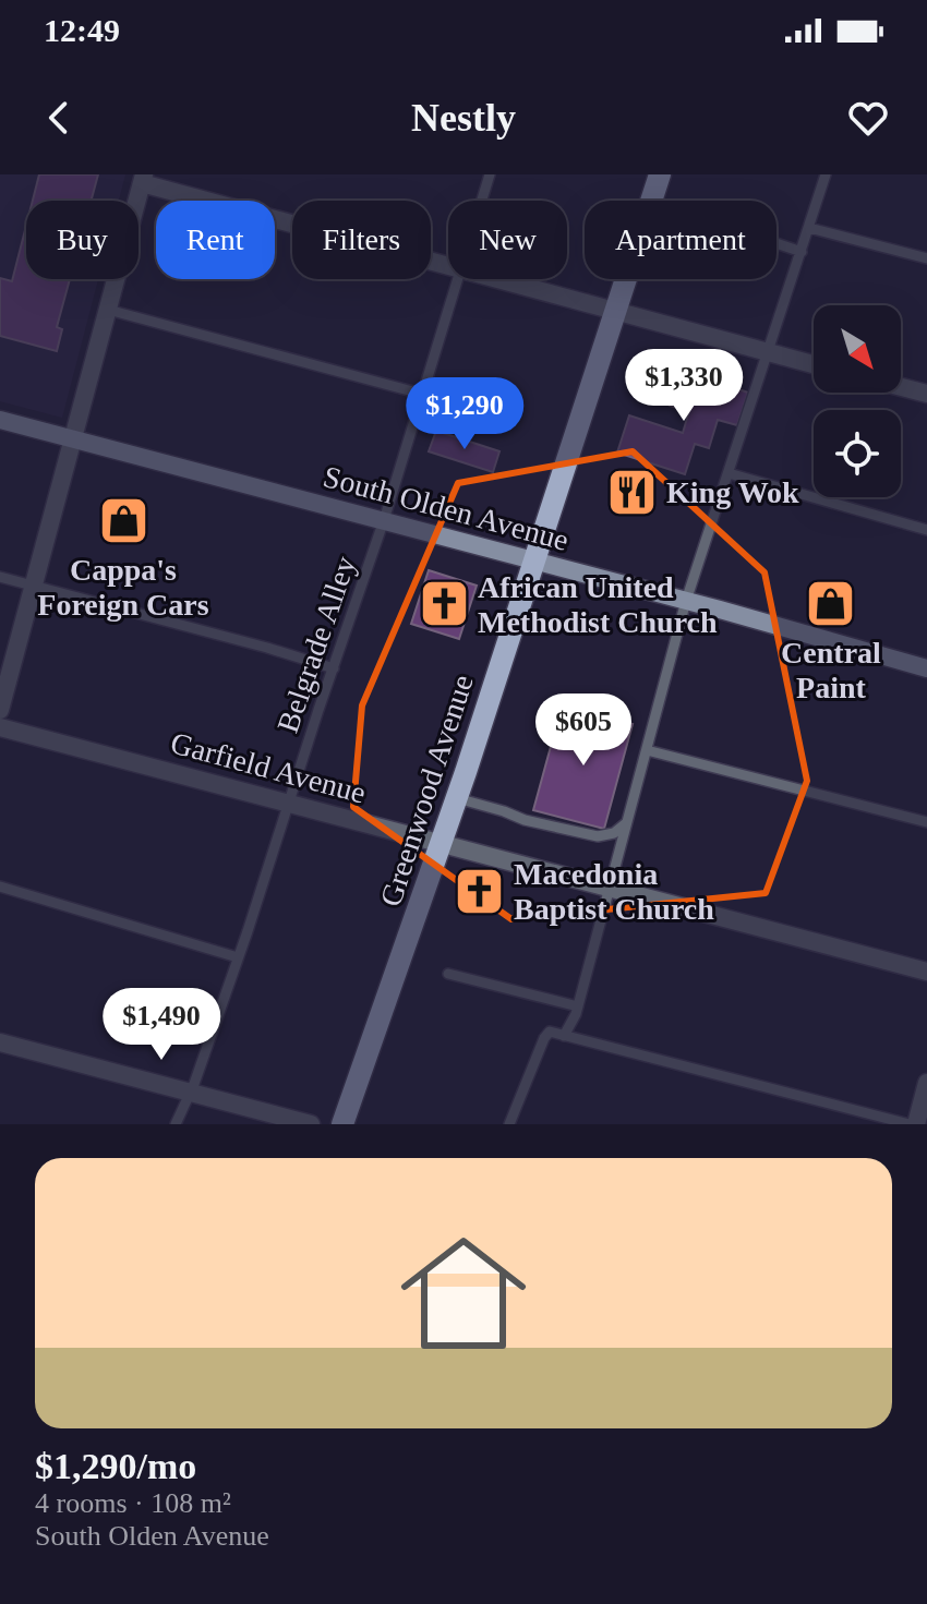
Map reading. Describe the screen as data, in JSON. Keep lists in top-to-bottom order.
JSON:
{
  "streets": {
    "main road": ["South Olden Avenue", "Greenwood Avenue"],
    "street": ["Garfield Avenue"],
    "lane": ["Belgrade Alley"]
  },
  "crossings": [
    ["South Olden Avenue", "Belgrade Alley"],
    ["South Olden Avenue", "Greenwood Avenue"],
    ["Belgrade Alley", "Garfield Avenue"],
    ["Garfield Avenue", "Greenwood Avenue"]
  ],
  "places": {
    "restaurant": ["King Wok"],
    "shop": ["Cappa's Foreign Cars", "Central Paint"],
    "church": ["African United Methodist Church", "Macedonia Baptist Church"]
  },
  "north": "bottom right",
  "page": {
    "status": "12:49",
    "header": "Nestly",
    "chip": [
      "Buy",
      "Rent",
      "Filters",
      "New",
      "Apartment"
    ],
    "price": [
      "$1,330",
      "$1,290",
      "$605",
      "$1,490"
    ],
    "list": [
      {
        "name": "$1,290/mo",
        "note": "4 rooms · 108 m² · South Olden Avenue"
      }
    ]
  }
}
